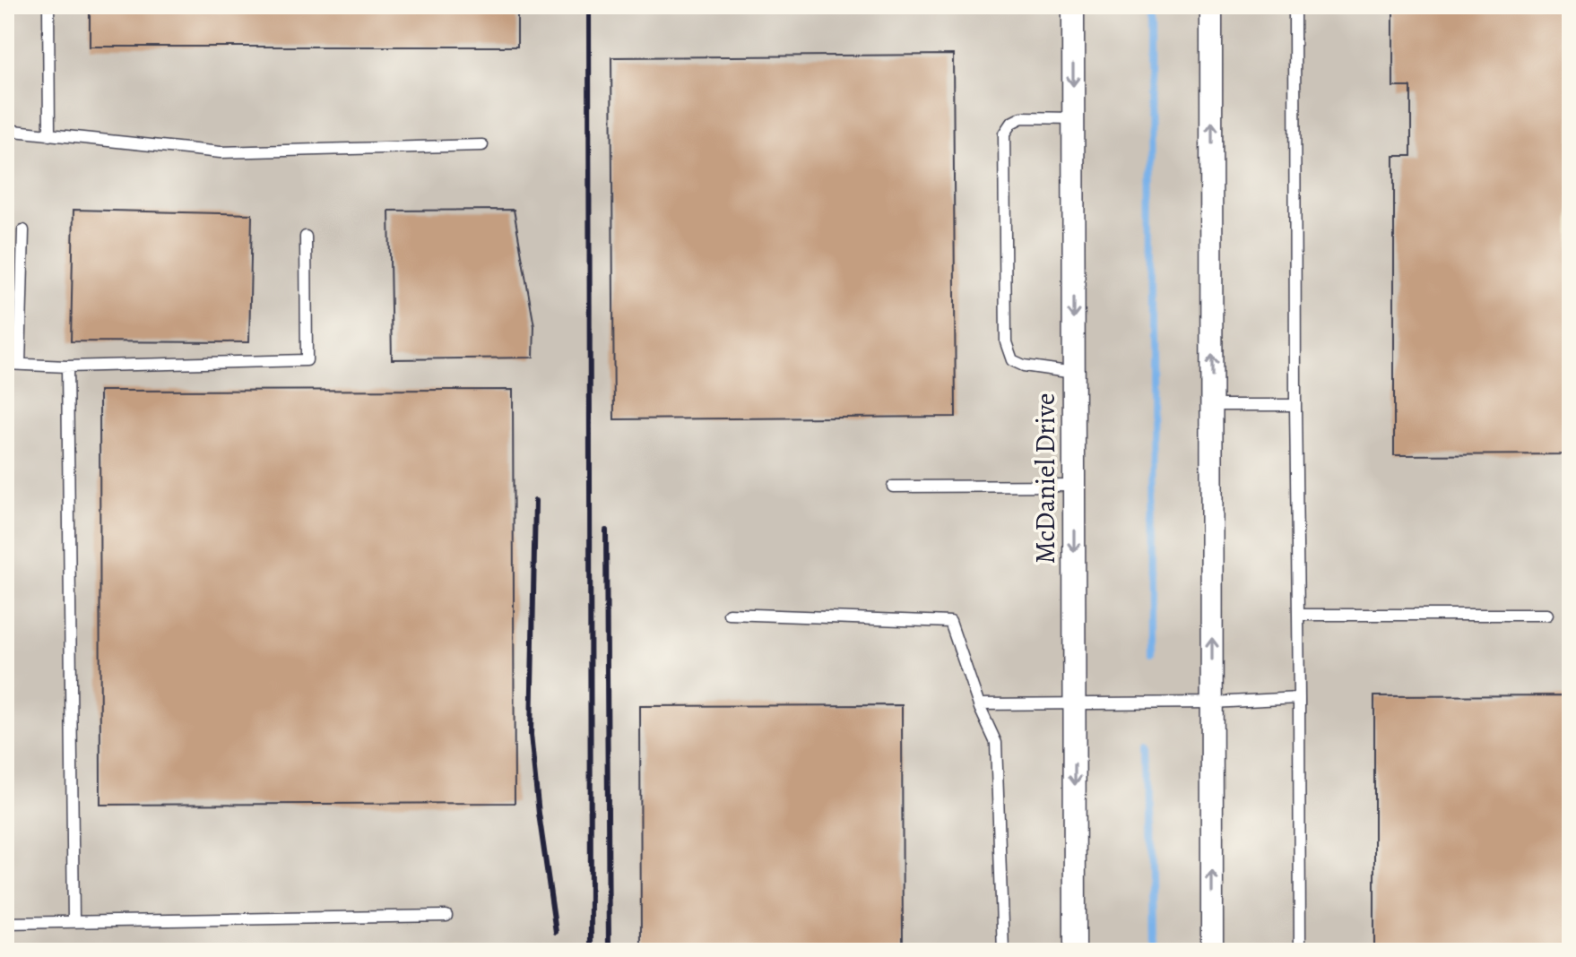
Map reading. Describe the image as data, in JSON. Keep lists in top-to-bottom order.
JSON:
{
  "streets": {
    "street": ["McDaniel Drive"]
  }
}
